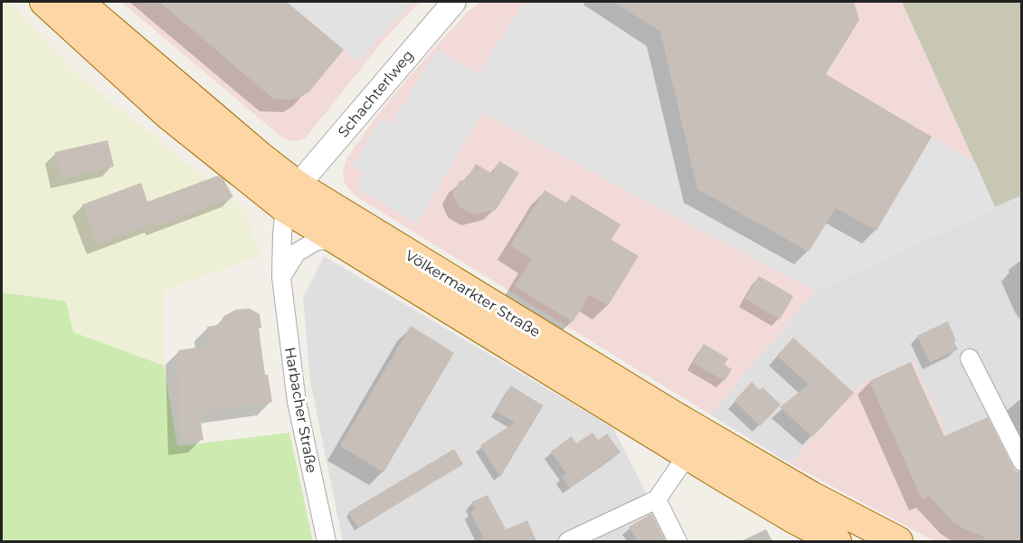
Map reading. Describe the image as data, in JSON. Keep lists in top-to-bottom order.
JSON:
{
  "streets": {
    "main road": ["Völkermarkter Straße"],
    "street": ["Schachterlweg", "Harbacher Straße"]
  },
  "crossings": [
    ["Schachterlweg", "Völkermarkter Straße"],
    ["Schachterlweg", "Harbacher Straße"],
    ["Völkermarkter Straße", "Harbacher Straße"]
  ]
}
